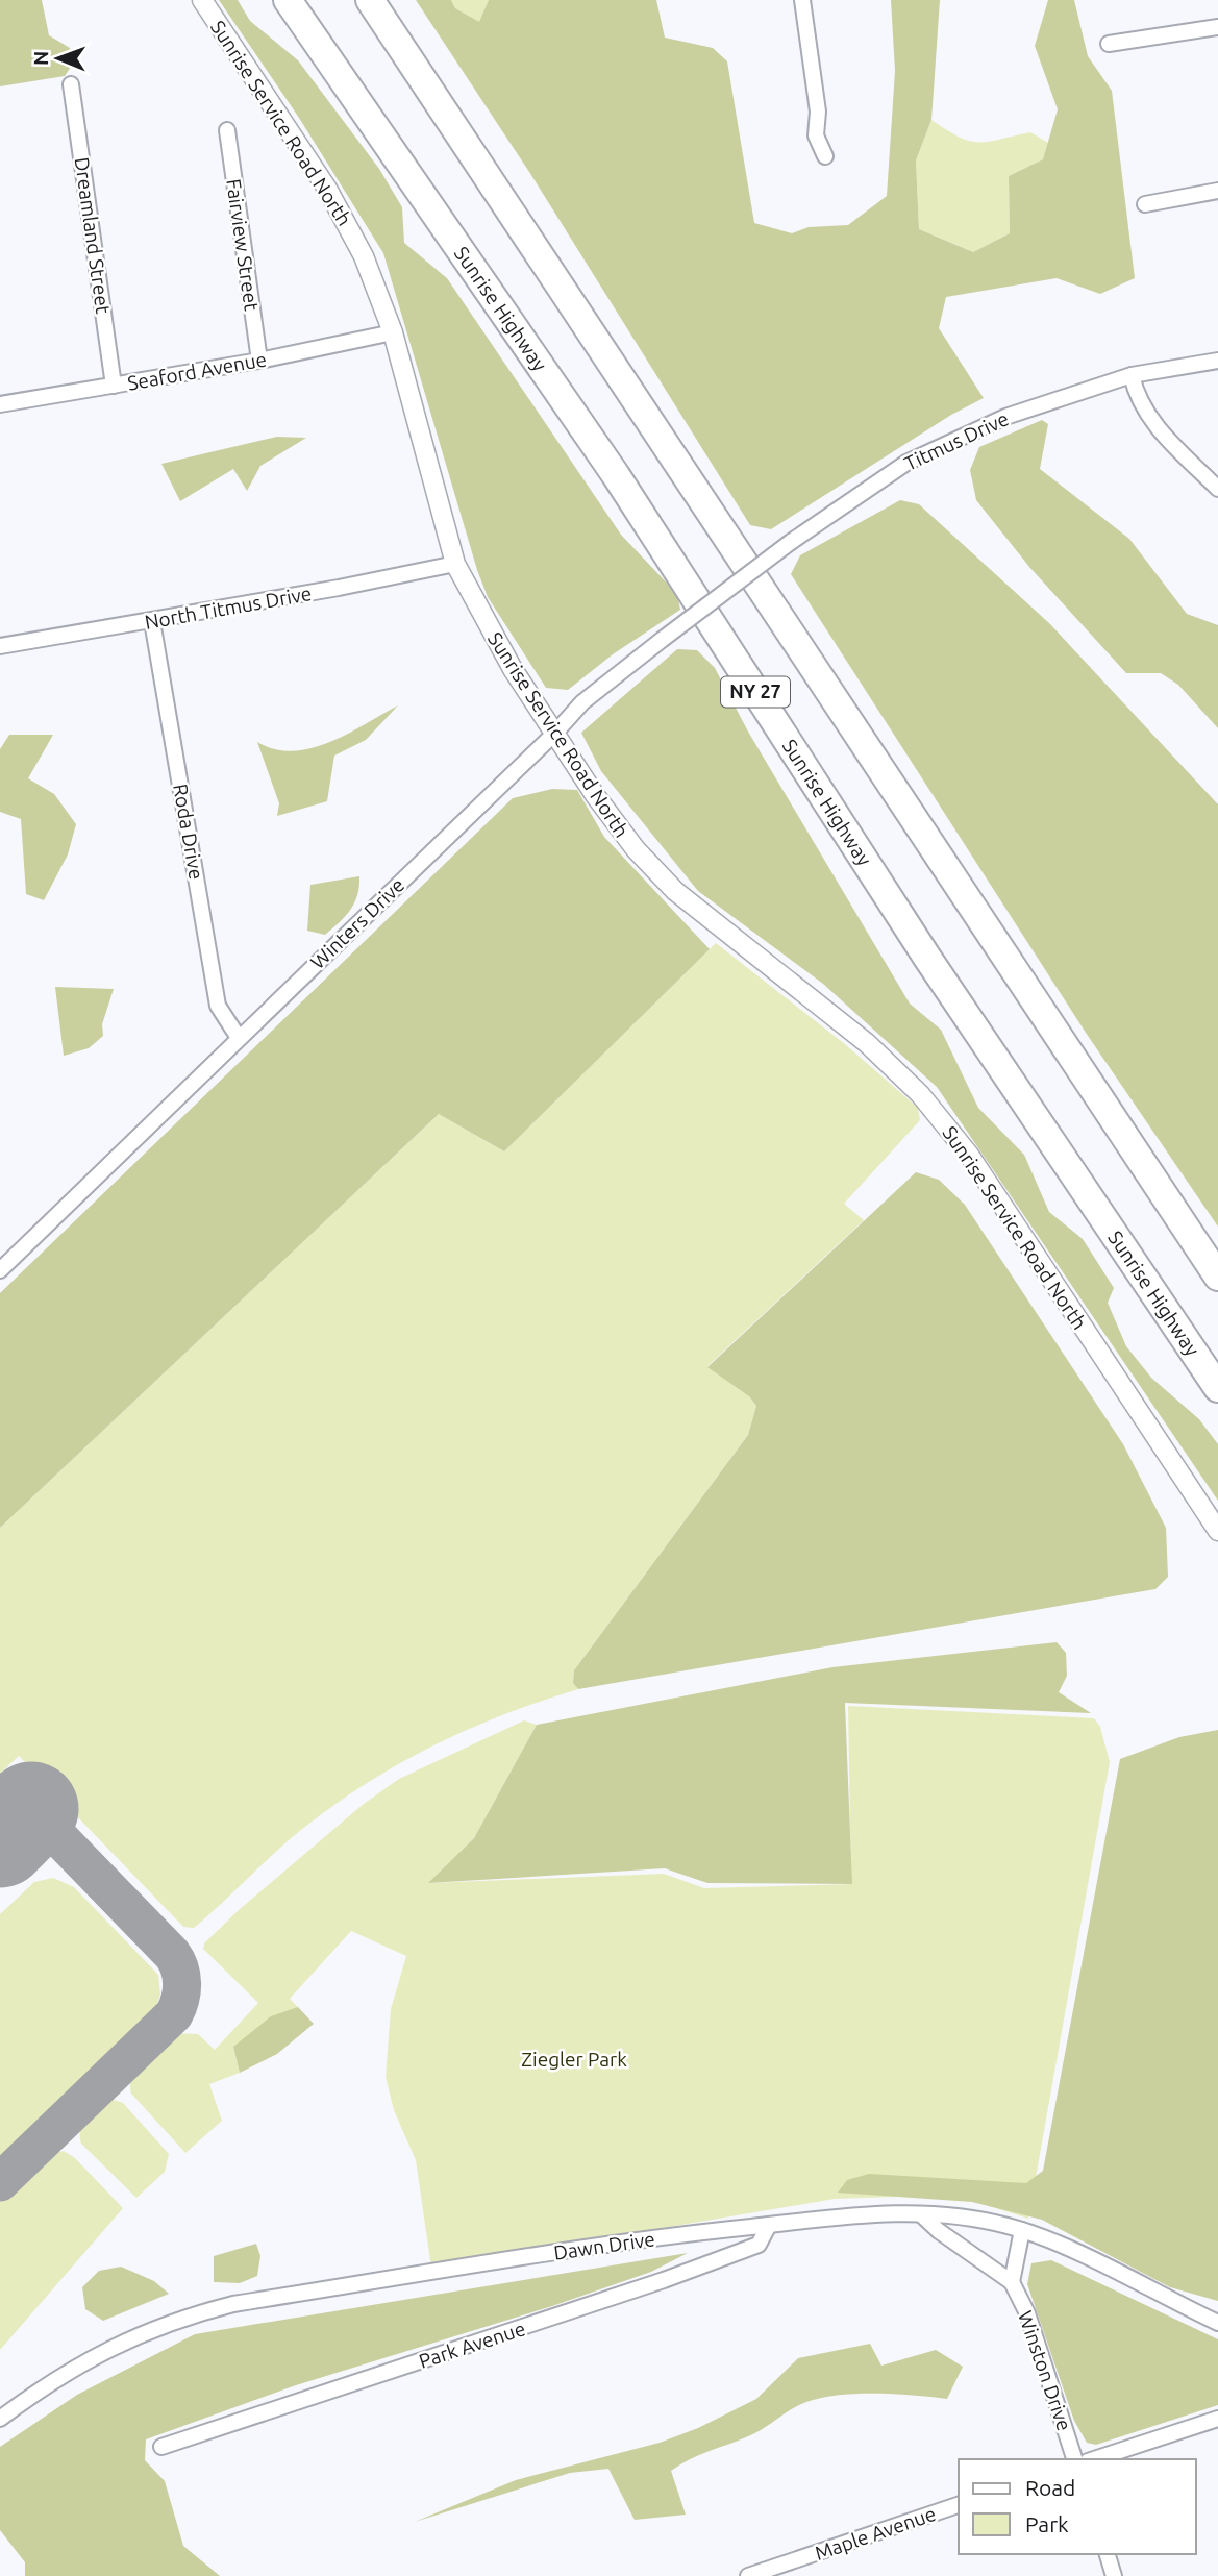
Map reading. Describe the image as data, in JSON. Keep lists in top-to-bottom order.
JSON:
{
  "streets": {
    "highway": ["Sunrise Highway", "NY 27"],
    "street": [
      "Sunrise Service Road North",
      "Dreamland Street",
      "Fairview Street",
      "Seaford Avenue",
      "Titmus Drive",
      "North Titmus Drive",
      "Roda Drive",
      "Winters Drive",
      "Dawn Drive",
      "Park Avenue",
      "Winston Drive",
      "Maple Avenue"
    ]
  },
  "crossings": [
    ["Sunrise Service Road North", "Seaford Avenue"],
    ["Sunrise Service Road North", "North Titmus Drive"],
    ["Sunrise Service Road North", "Winters Drive"],
    ["Dreamland Street", "Seaford Avenue"],
    ["Fairview Street", "Seaford Avenue"],
    ["Titmus Drive", "Winters Drive"],
    ["North Titmus Drive", "Roda Drive"],
    ["Roda Drive", "Winters Drive"],
    ["Dawn Drive", "Park Avenue"],
    ["Dawn Drive", "Winston Drive"]
  ],
  "parks": ["Ziegler Park"],
  "legend": ["Road", "Park"],
  "north": "left"
}
